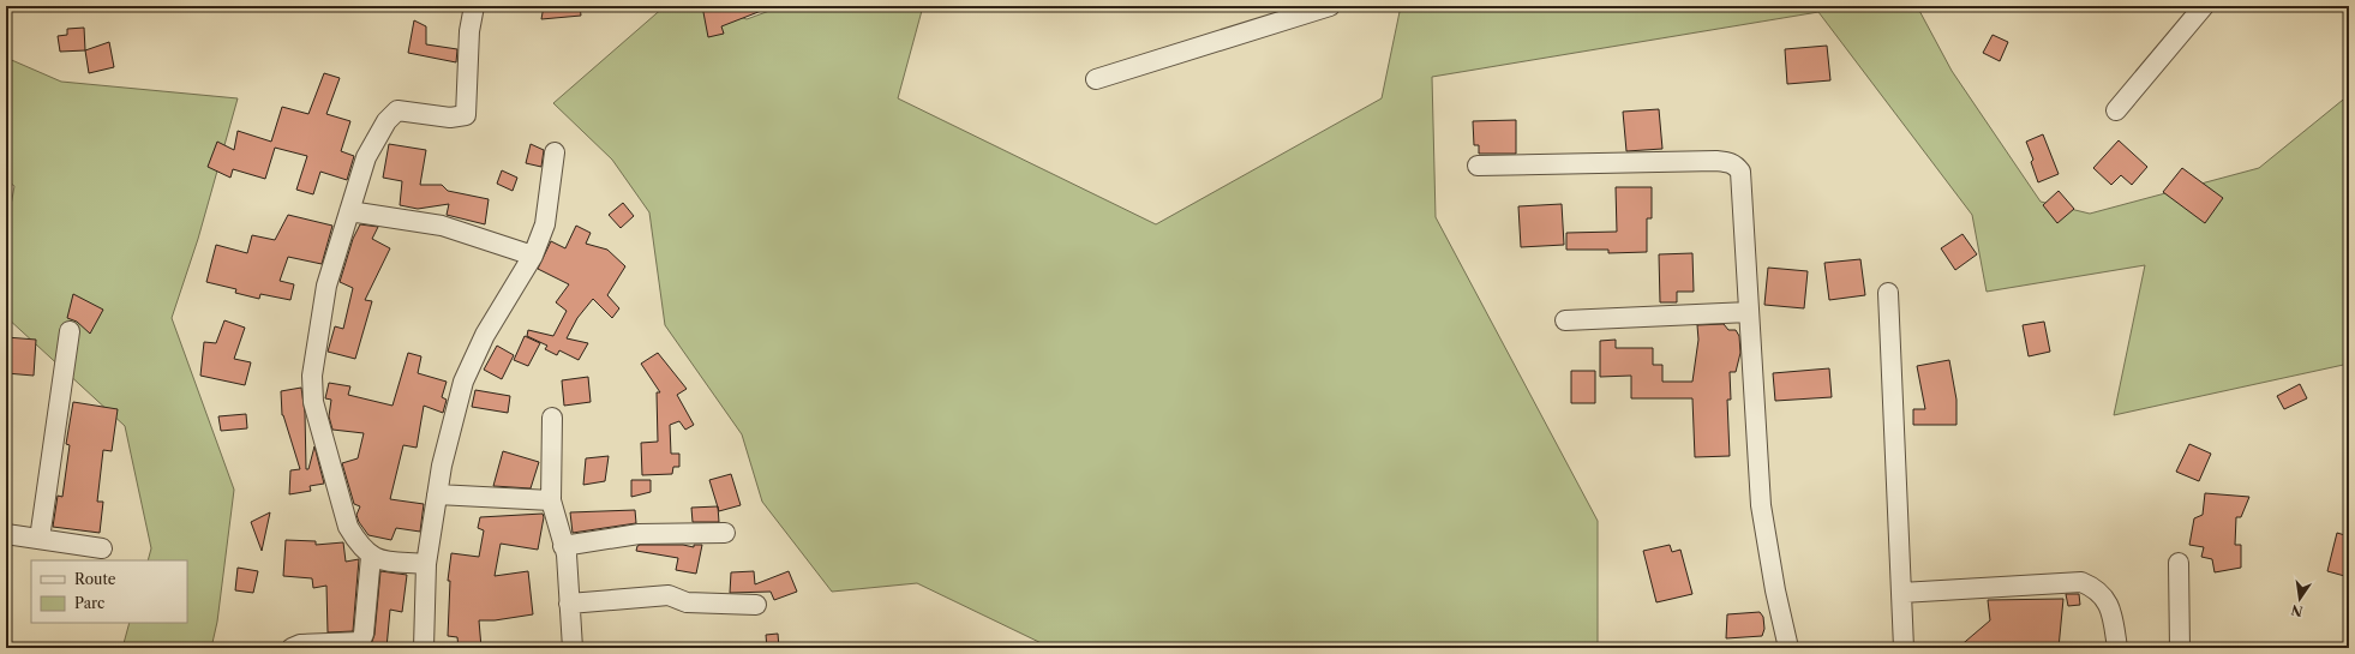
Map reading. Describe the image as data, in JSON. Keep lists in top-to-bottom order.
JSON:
{
  "legend": ["Route", "Parc"],
  "north": "bottom"
}
